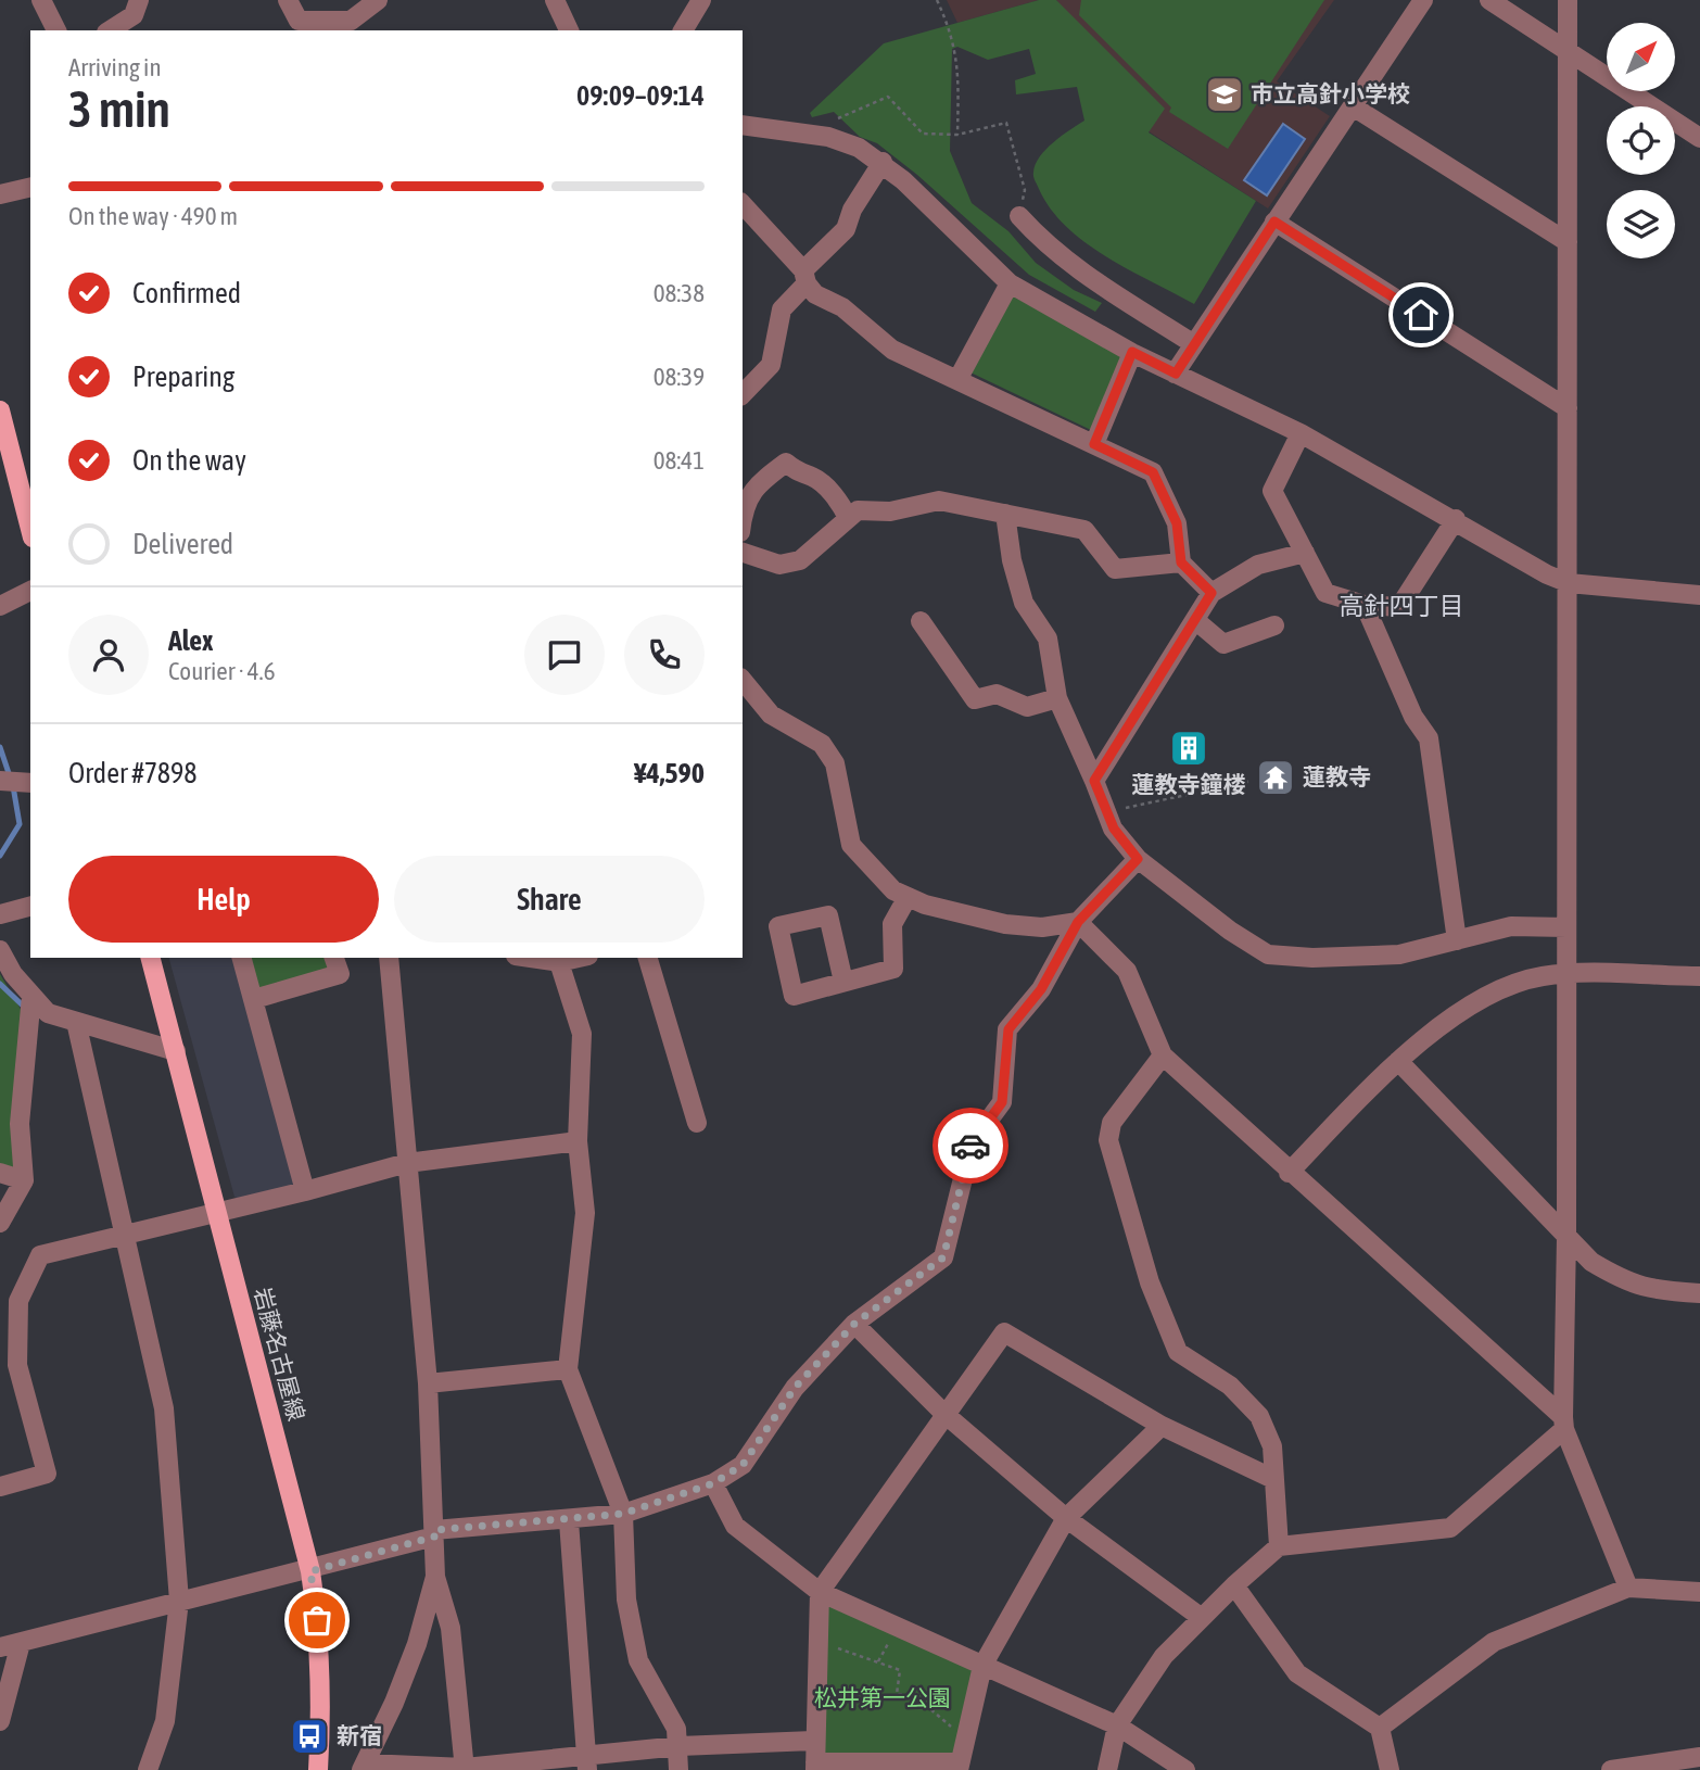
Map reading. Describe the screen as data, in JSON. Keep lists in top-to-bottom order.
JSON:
{
  "streets": {
    "main road": ["岩藤名古屋線"]
  },
  "districts": ["高針四丁目"],
  "parks": ["松井第一公園"],
  "places": {
    "school or university": ["市立高針小学校"],
    "building": ["蓮教寺鐘楼"],
    "temple": ["蓮教寺"],
    "bus stop": ["新宿"]
  },
  "north": "top right",
  "page": {
    "heading": ["3 min", "Arriving in", "09:09–09:14"],
    "panel": [
      "Alex",
      "Courier · 4.6",
      "Order #7898",
      "¥4,590"
    ],
    "bar": "On the way · 490 m",
    "list": [
      ["Confirmed", "08:38"],
      ["Preparing", "08:39"],
      ["On the way", "08:41"],
      "Delivered"
    ],
    "buttons": ["Help", "Share"]
  }
}
